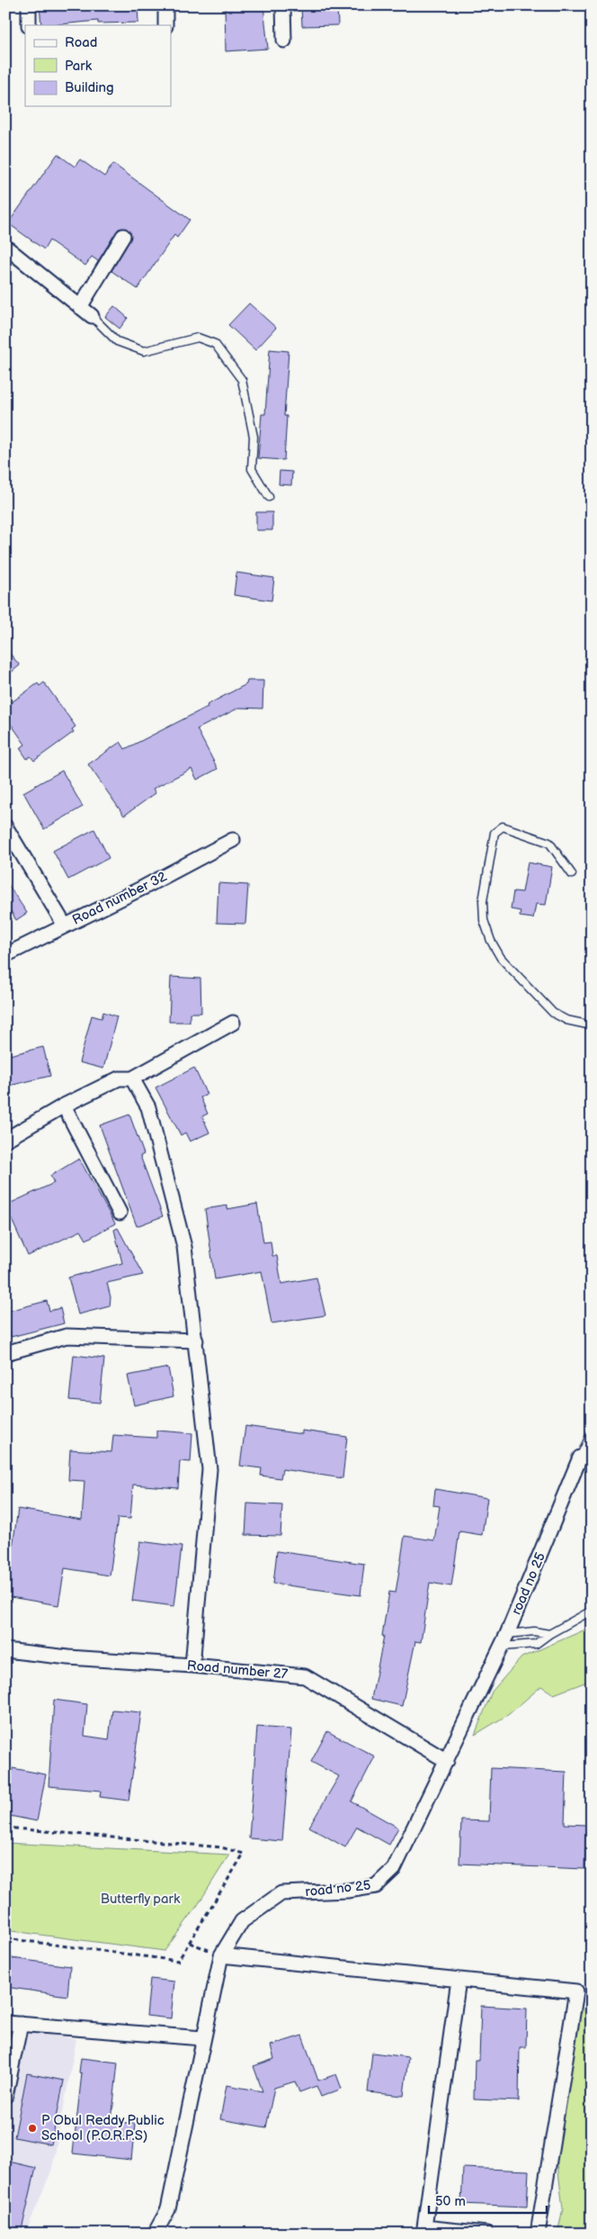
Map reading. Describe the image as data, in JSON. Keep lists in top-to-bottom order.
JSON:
{
  "streets": {
    "street": ["Road number 32", "road no 25", "Road number 27"]
  },
  "crossings": [
    ["road no 25", "Road number 27"]
  ],
  "parks": ["Butterfly park"],
  "places": ["P Obul Reddy Public School (P.O.R.P.S)"],
  "legend": ["Road", "Park", "Building"],
  "scale_bar": "50 m"
}
